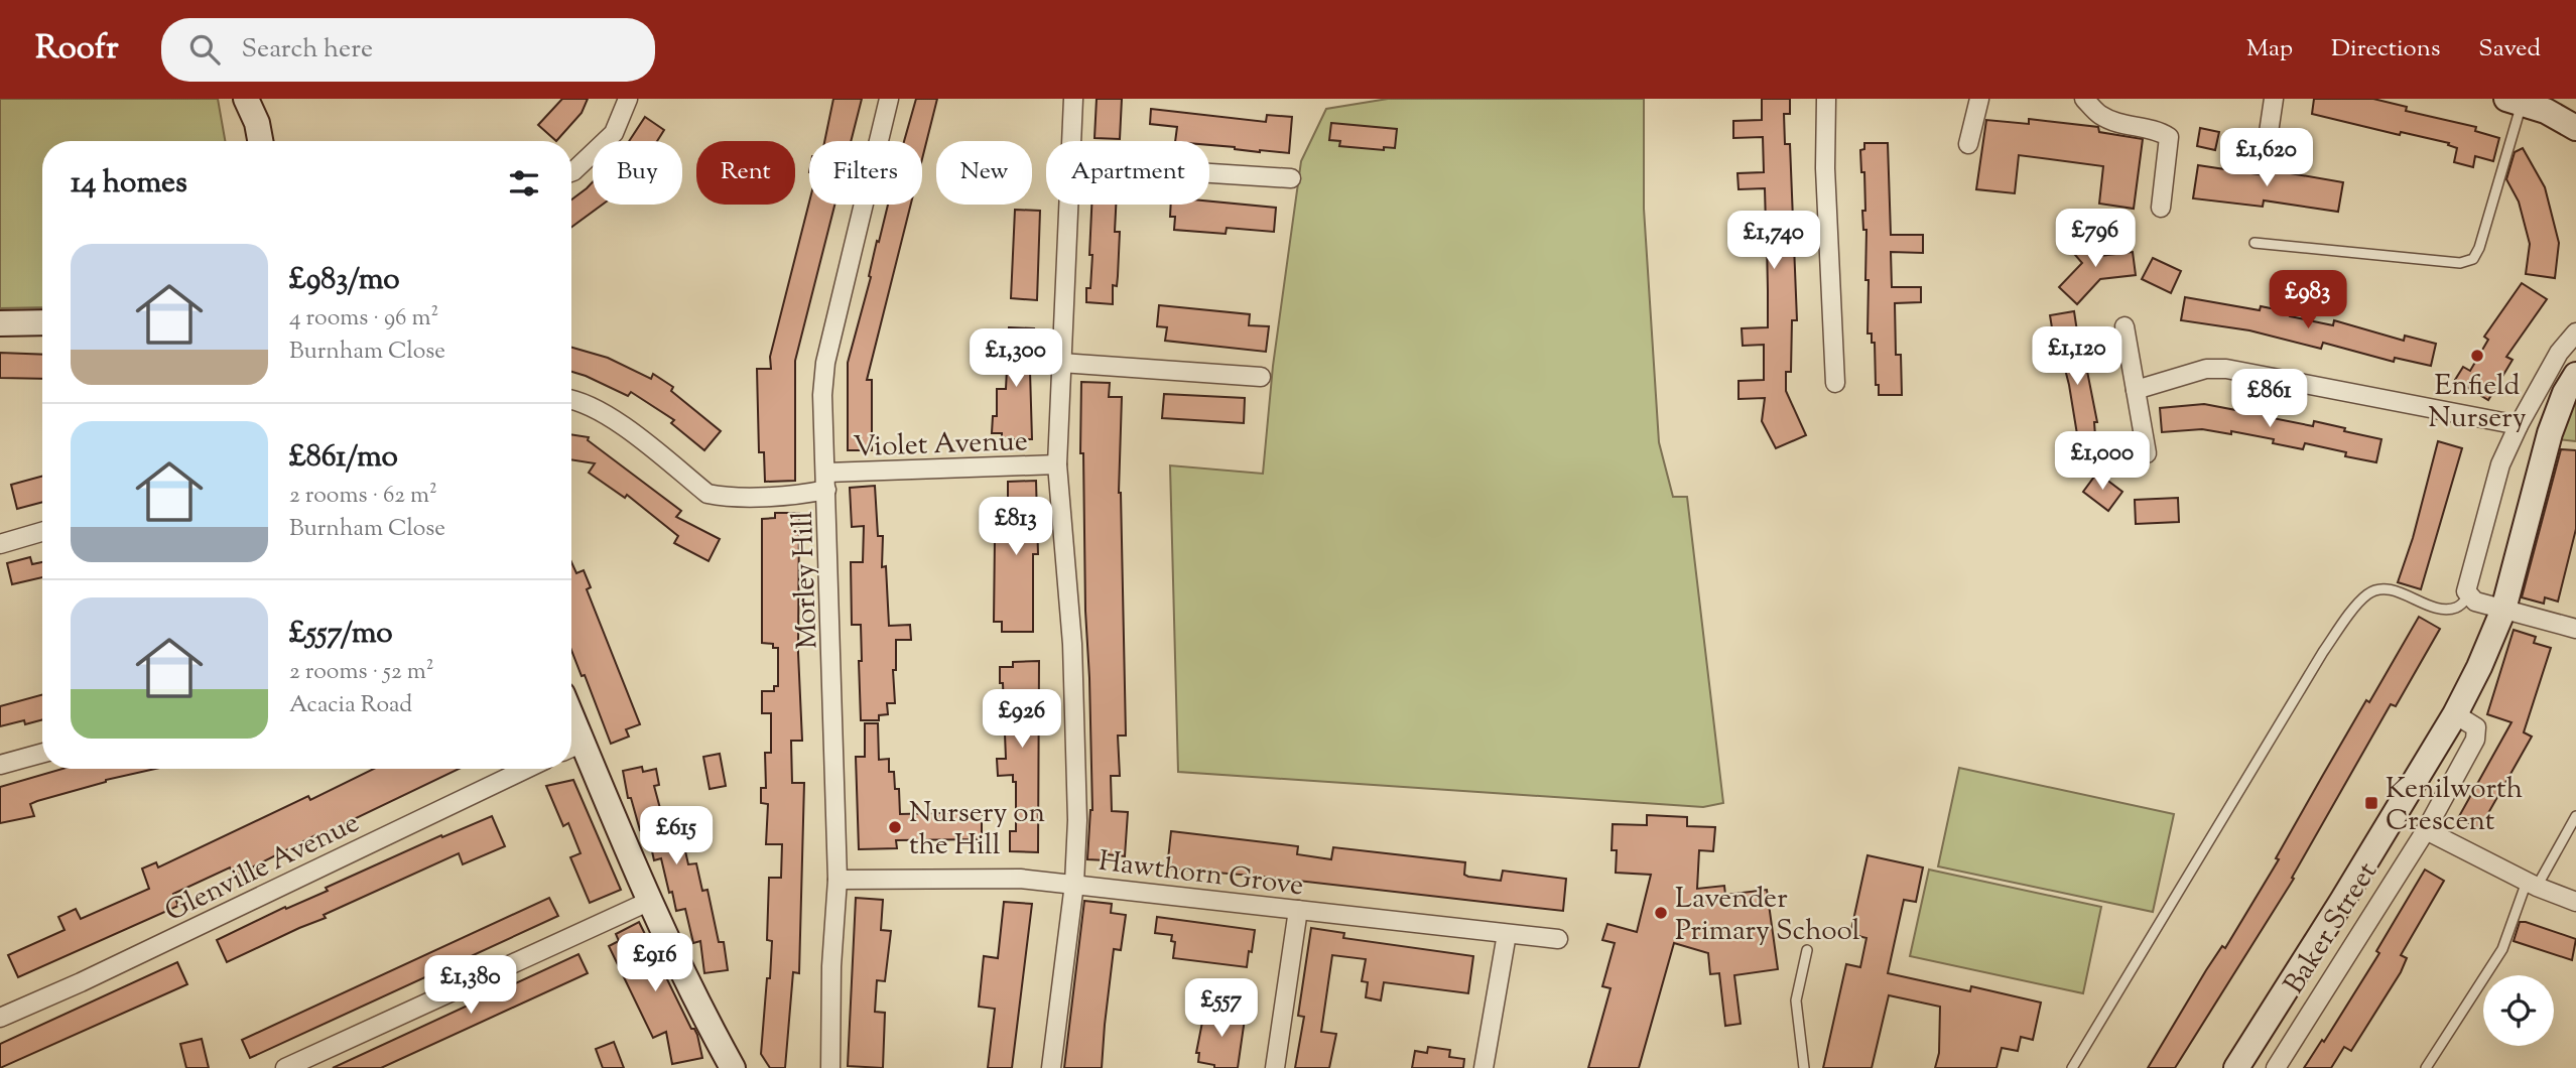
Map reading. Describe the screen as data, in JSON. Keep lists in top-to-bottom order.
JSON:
{
  "streets": {
    "street": [
      "Violet Avenue",
      "Morley Hill",
      "Glenville Avenue",
      "Hawthorn Grove",
      "Baker Street"
    ]
  },
  "crossings": [
    ["Violet Avenue", "Morley Hill"],
    ["Morley Hill", "Hawthorn Grove"]
  ],
  "places": {
    "other": ["Enfield Nursery", "Nursery on the Hill", "Lavender Primary School"],
    "transit": ["Kenilworth Crescent"]
  },
  "page": {
    "header": "Roofr",
    "search": "Search here",
    "nav": ["Map", "Directions", "Saved"],
    "price": [
      "£1,620",
      "£796",
      "£1,740",
      "£983",
      "£1,120",
      "£1,300",
      "£861",
      "£1,000",
      "£813",
      "£926",
      "£615",
      "£916",
      "£1,380",
      "£557"
    ],
    "chip": [
      "Buy",
      "Rent",
      "Filters",
      "New",
      "Apartment"
    ],
    "heading": "14 homes",
    "list": [
      {
        "name": "£983/mo",
        "note": "4 rooms · 96 m² · Burnham Close"
      },
      {
        "name": "£861/mo",
        "note": "2 rooms · 62 m² · Burnham Close"
      },
      {
        "name": "£557/mo",
        "note": "2 rooms · 52 m² · Acacia Road"
      }
    ]
  }
}
